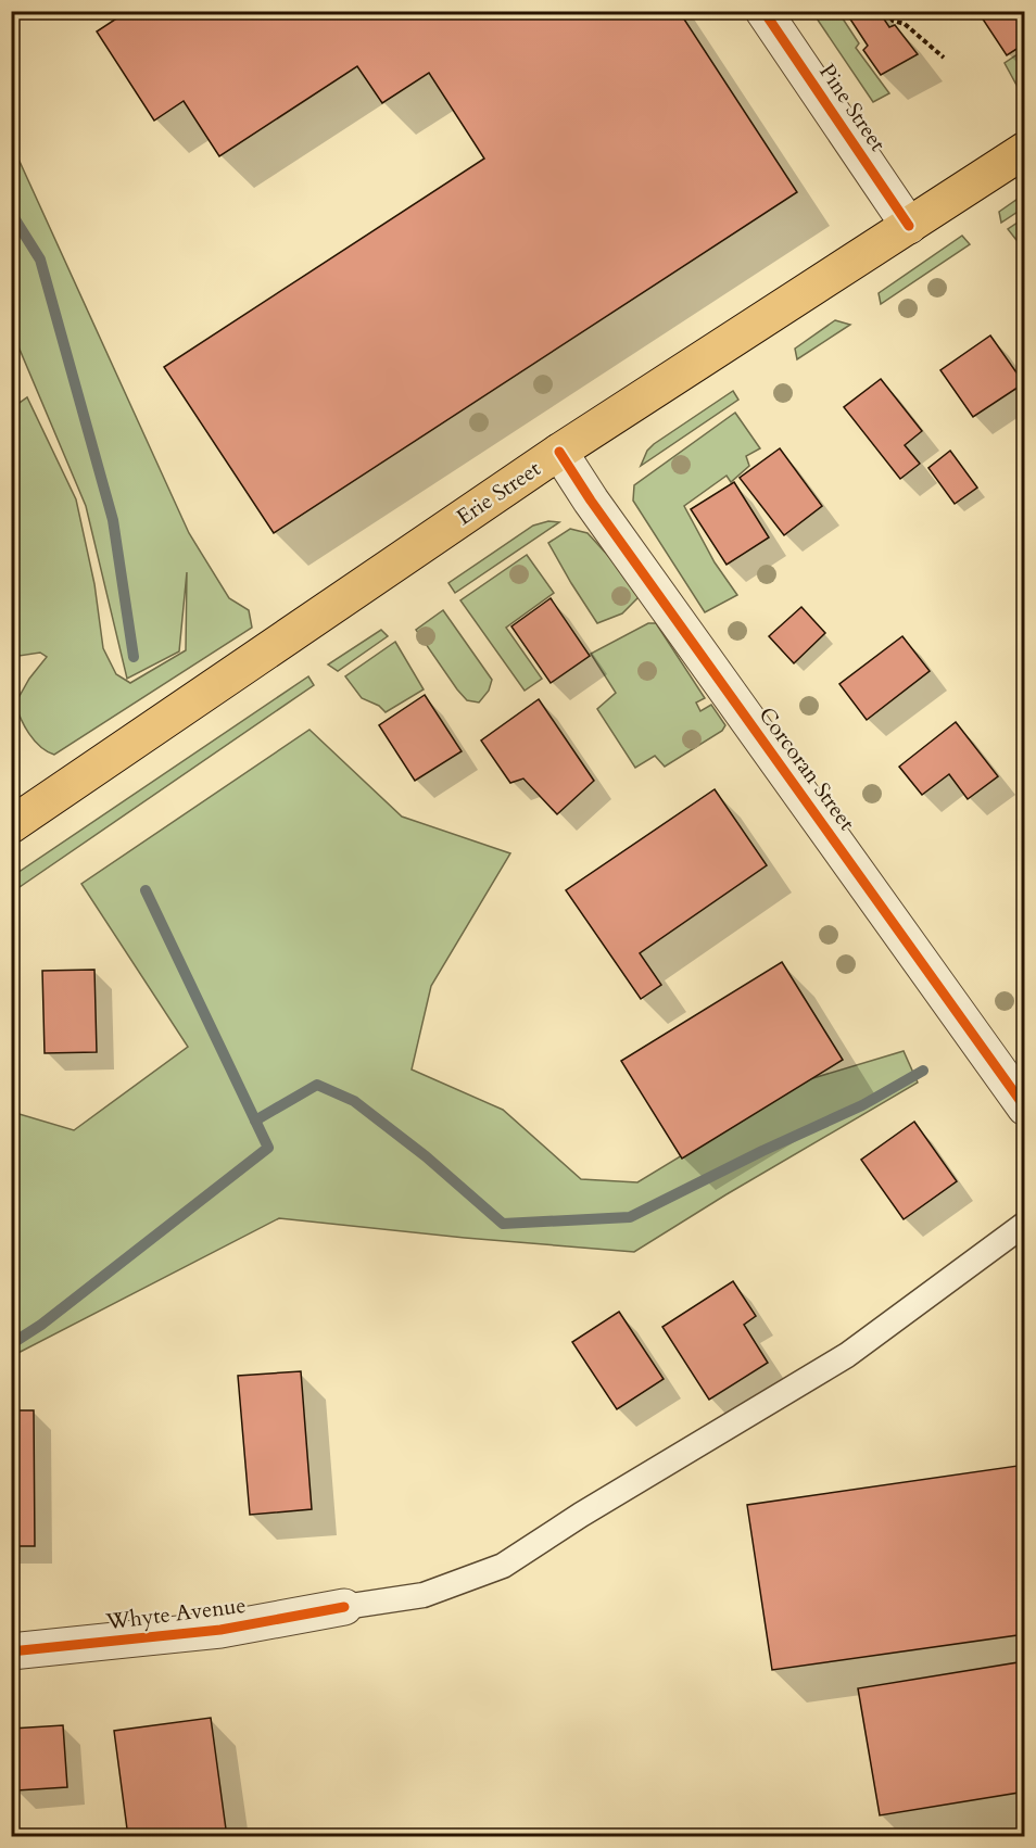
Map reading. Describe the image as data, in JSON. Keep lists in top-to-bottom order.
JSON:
{
  "streets": {
    "main road": ["Erie Street"],
    "street": ["Pine Street", "Corcoran Street", "Whyte Avenue"]
  },
  "crossings": [
    ["Pine Street", "Erie Street"],
    ["Erie Street", "Corcoran Street"]
  ]
}
